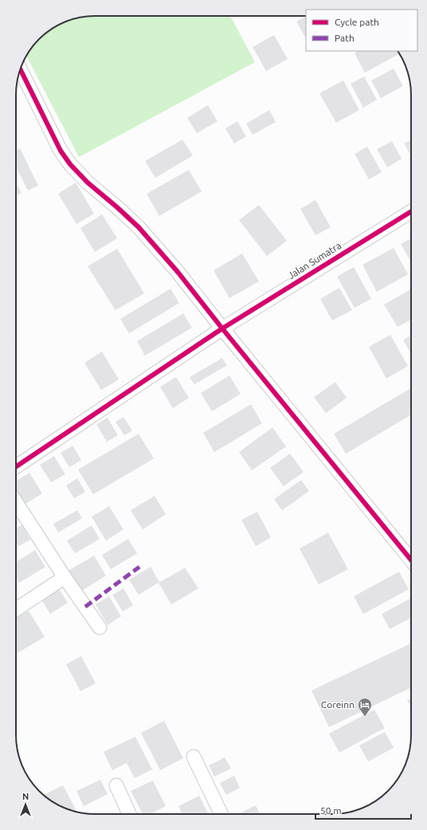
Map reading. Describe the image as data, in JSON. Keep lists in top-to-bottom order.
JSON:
{
  "streets": {
    "street": ["Jalan Sumatra"]
  },
  "places": {
    "hotel": ["Coreinn"]
  },
  "legend": ["Cycle path", "Path"],
  "scale_bar": "50 m",
  "north": "top"
}
